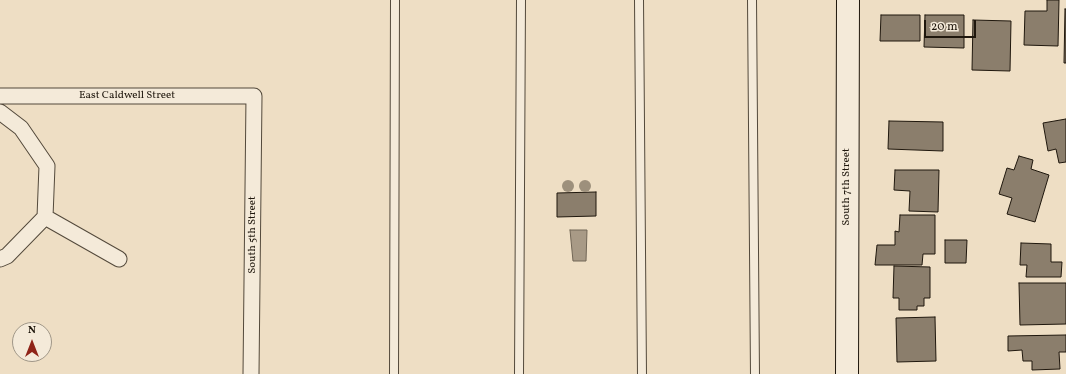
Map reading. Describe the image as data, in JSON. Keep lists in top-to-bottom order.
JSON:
{
  "streets": {
    "main road": ["South 7th Street"],
    "street": ["East Caldwell Street", "South 5th Street"]
  },
  "crossings": [
    ["East Caldwell Street", "South 5th Street"]
  ],
  "scale_bar": "20 m",
  "north": "top"
}
